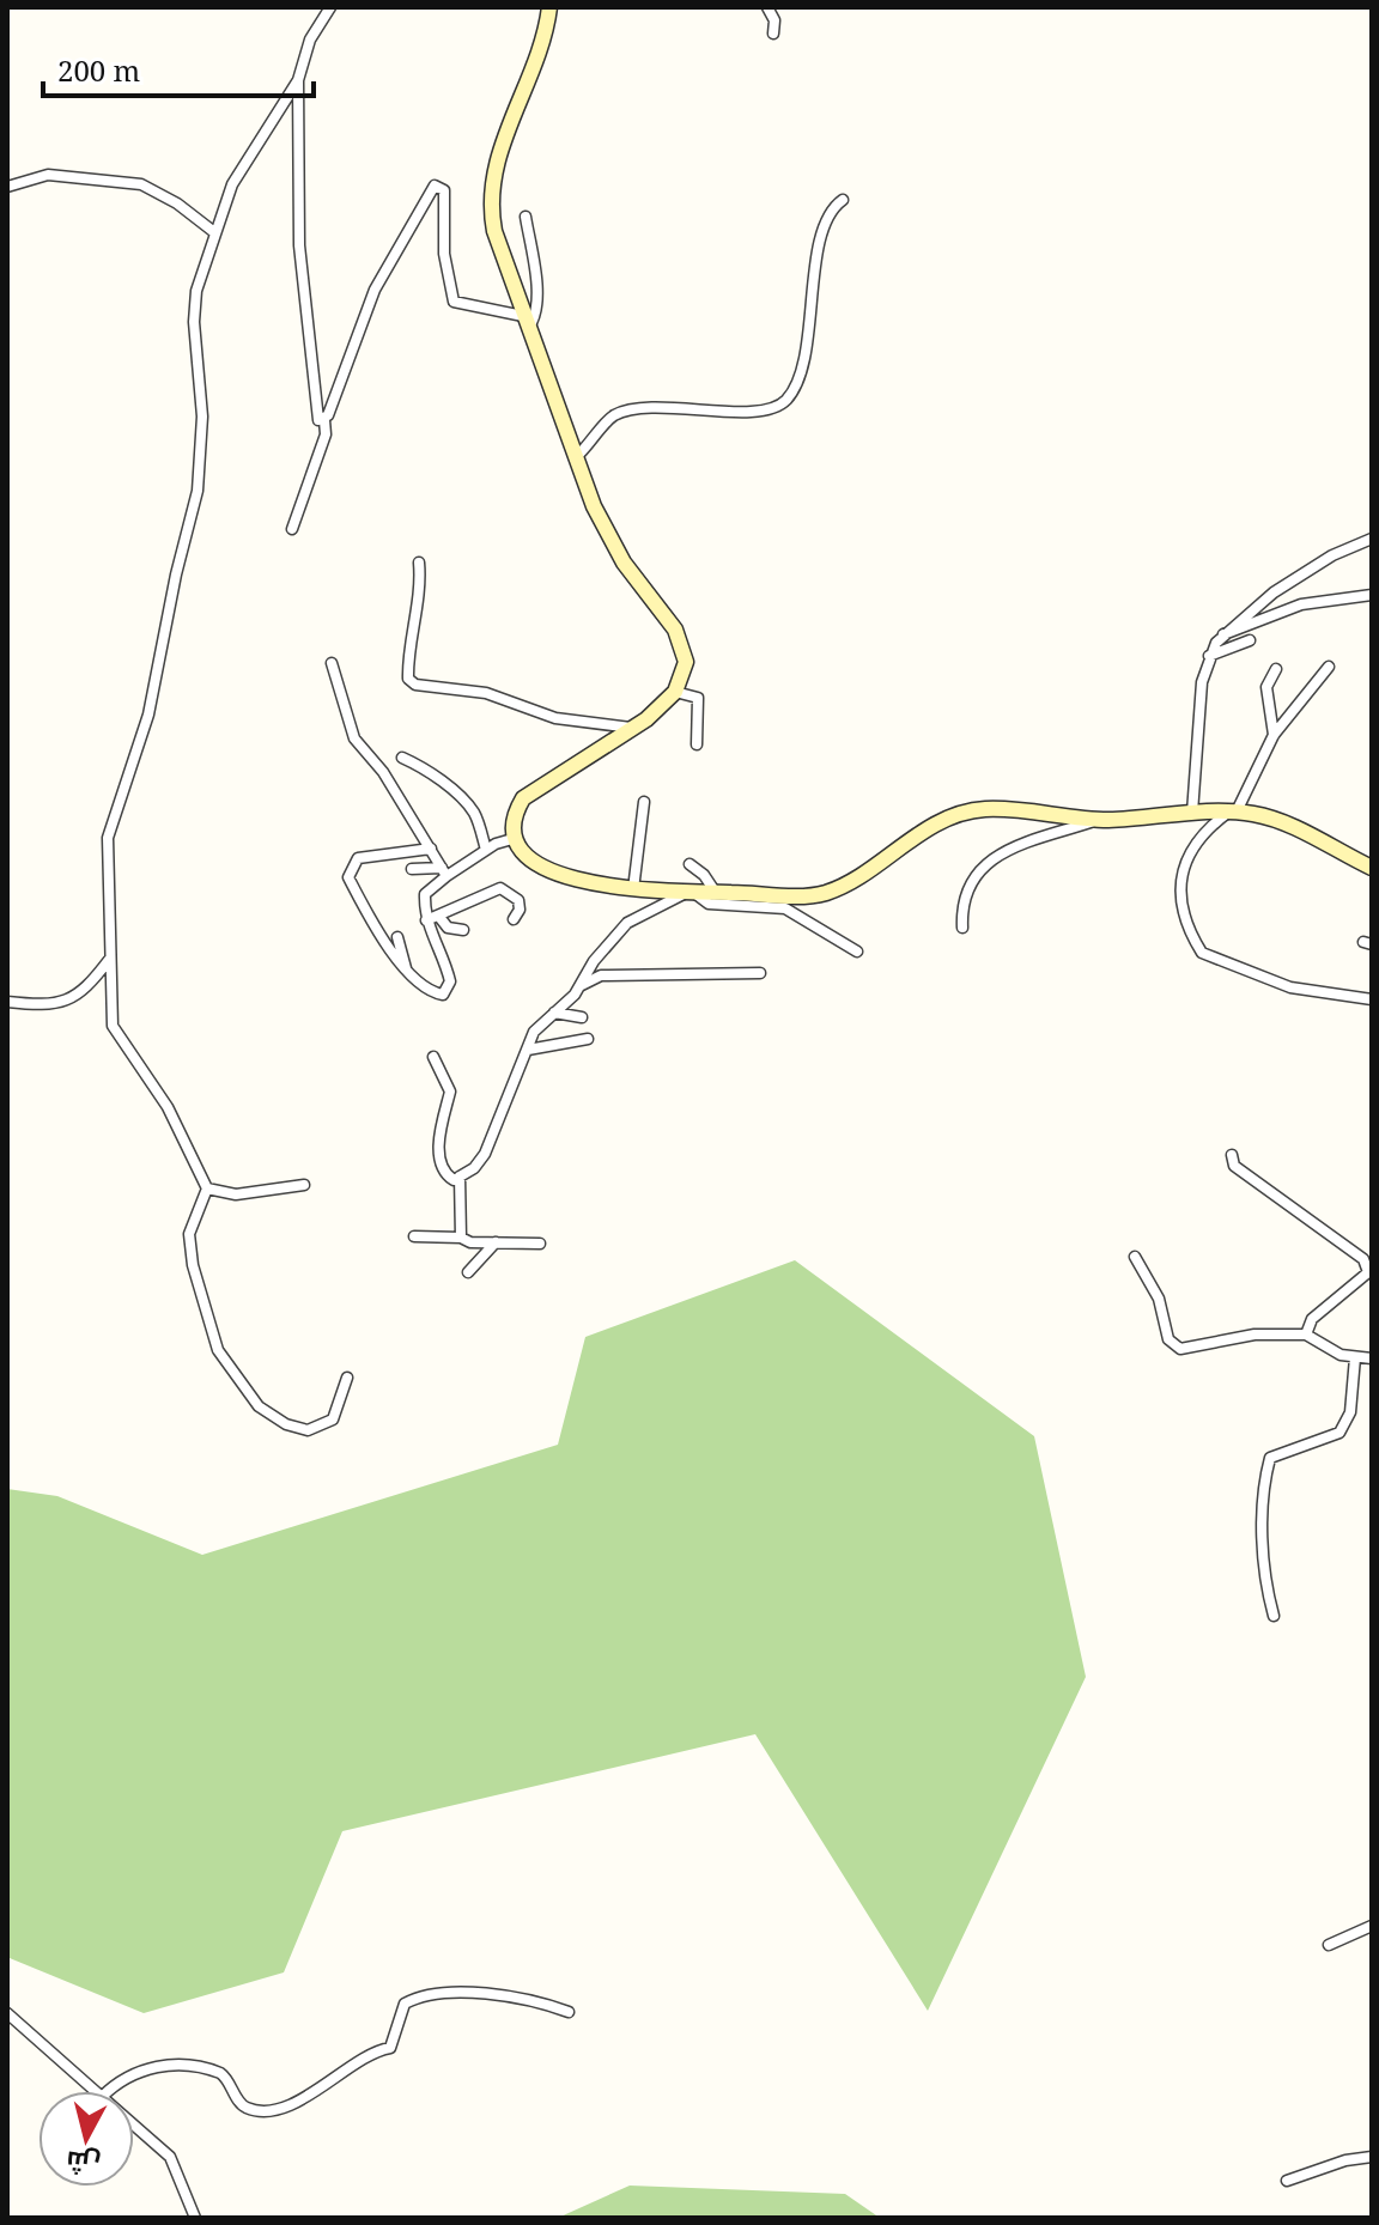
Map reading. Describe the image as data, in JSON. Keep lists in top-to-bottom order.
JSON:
{
  "scale_bar": "200 m",
  "north": "bottom"
}
